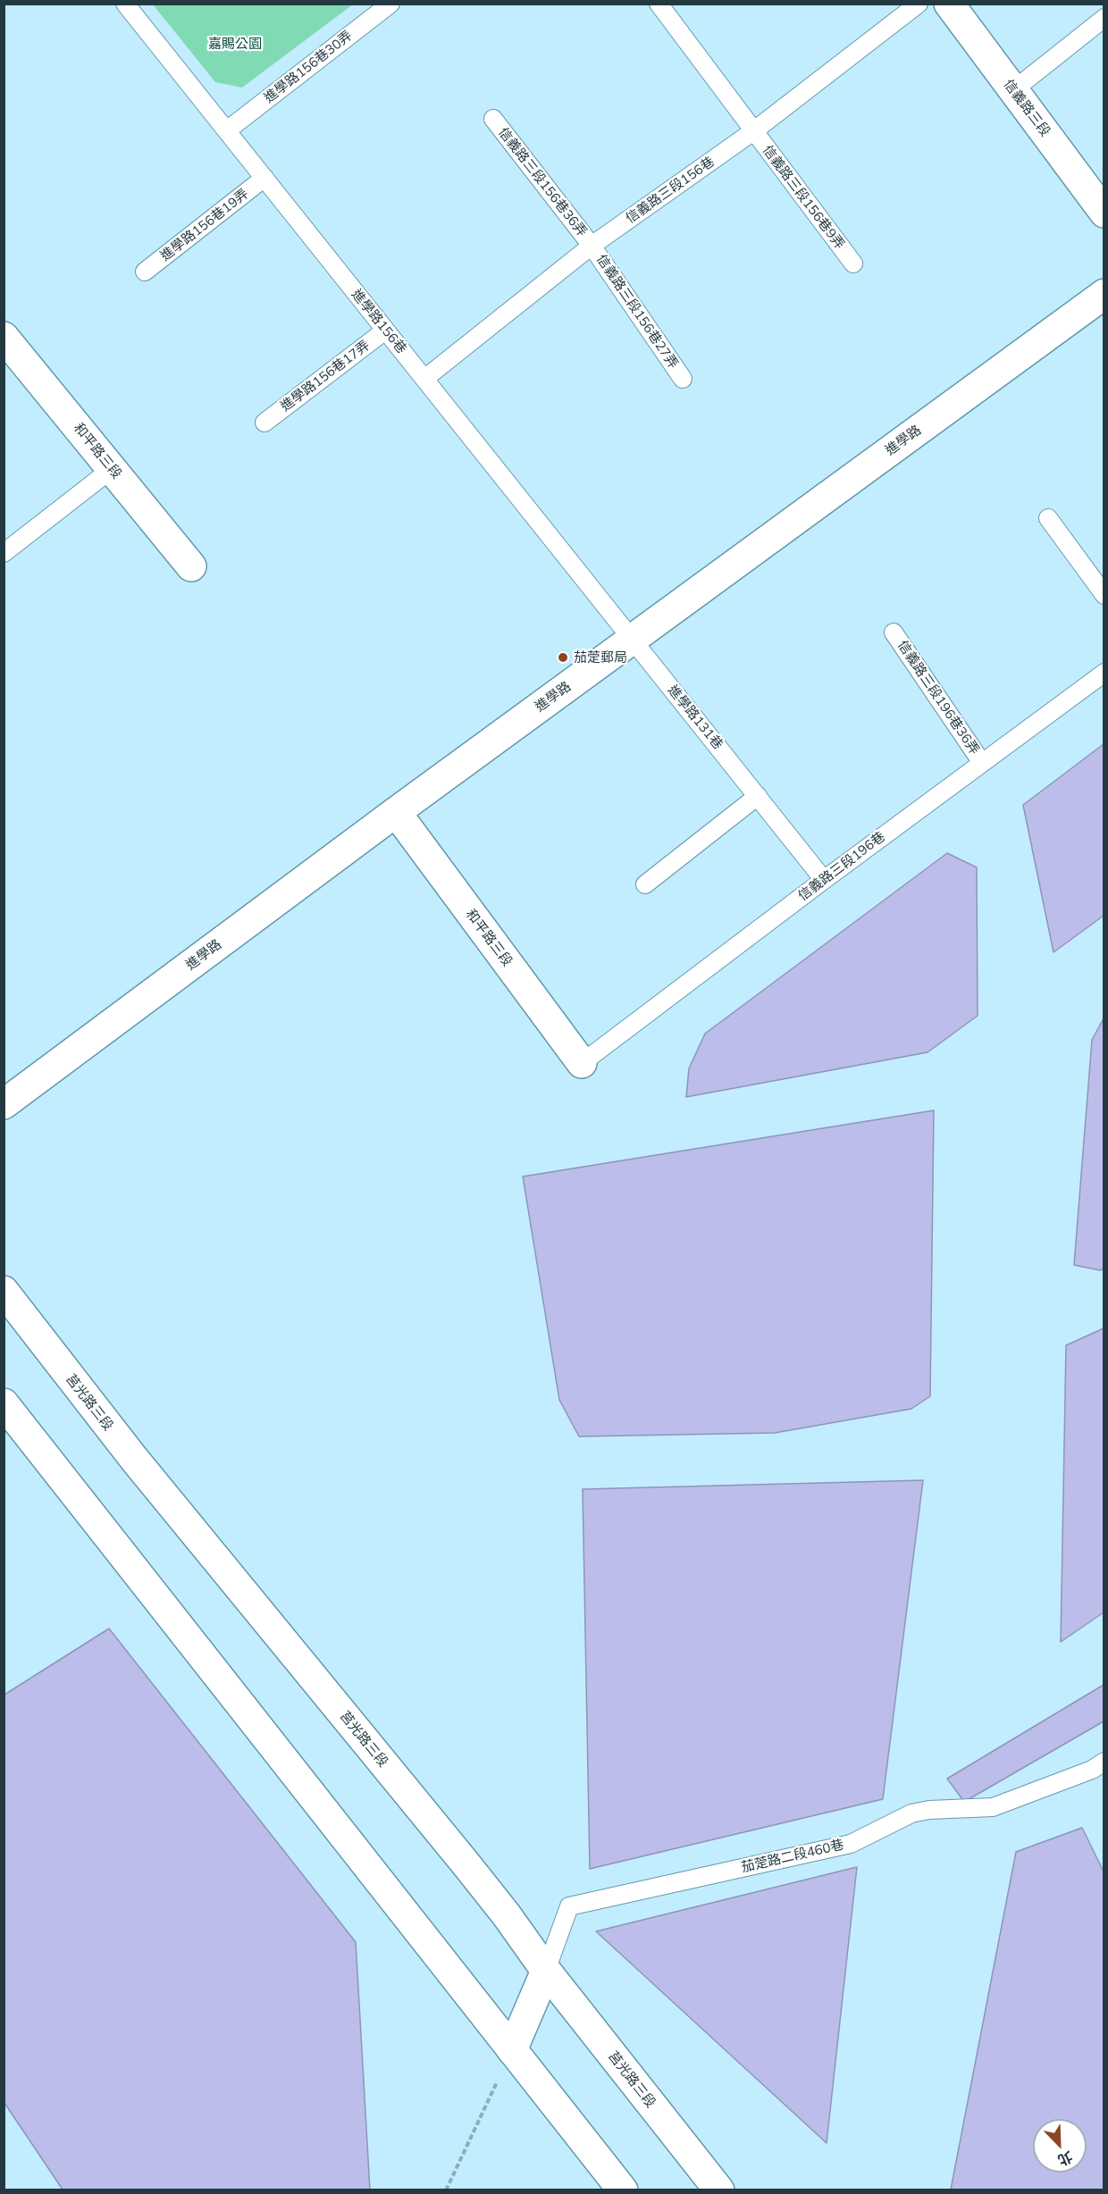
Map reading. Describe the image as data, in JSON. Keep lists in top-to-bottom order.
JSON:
{
  "streets": {
    "street": [
      "信義路三段",
      "進學路",
      "和平路三段",
      "莒光路三段"
    ],
    "lane": [
      "進學路156巷30弄",
      "信義路三段156巷36弄",
      "信義路三段156巷",
      "信義路三段156巷9弄",
      "進學路156巷19弄",
      "信義路三段156巷27弄",
      "進學路156巷",
      "進學路156巷17弄",
      "信義路三段196巷36弄",
      "進學路131巷",
      "信義路三段196巷",
      "茄萣路二段460巷"
    ]
  },
  "crossings": [
    ["進學路156巷30弄", "進學路156巷"],
    ["信義路三段156巷36弄", "信義路三段156巷"],
    ["信義路三段156巷36弄", "信義路三段156巷27弄"],
    ["信義路三段156巷", "信義路三段156巷9弄"],
    ["信義路三段156巷", "信義路三段156巷27弄"],
    ["信義路三段156巷", "進學路156巷"],
    ["進學路156巷19弄", "進學路156巷"],
    ["進學路156巷", "進學路156巷17弄"],
    ["進學路156巷", "進學路"],
    ["進學路156巷", "進學路131巷"],
    ["進學路", "和平路三段"],
    ["進學路", "進學路131巷"],
    ["和平路三段", "信義路三段196巷"],
    ["信義路三段196巷36弄", "信義路三段196巷"],
    ["進學路131巷", "信義路三段196巷"],
    ["莒光路三段", "茄萣路二段460巷"]
  ],
  "parks": ["嘉賜公園"],
  "places": ["茄萣郵局"],
  "north": "bottom right"
}
